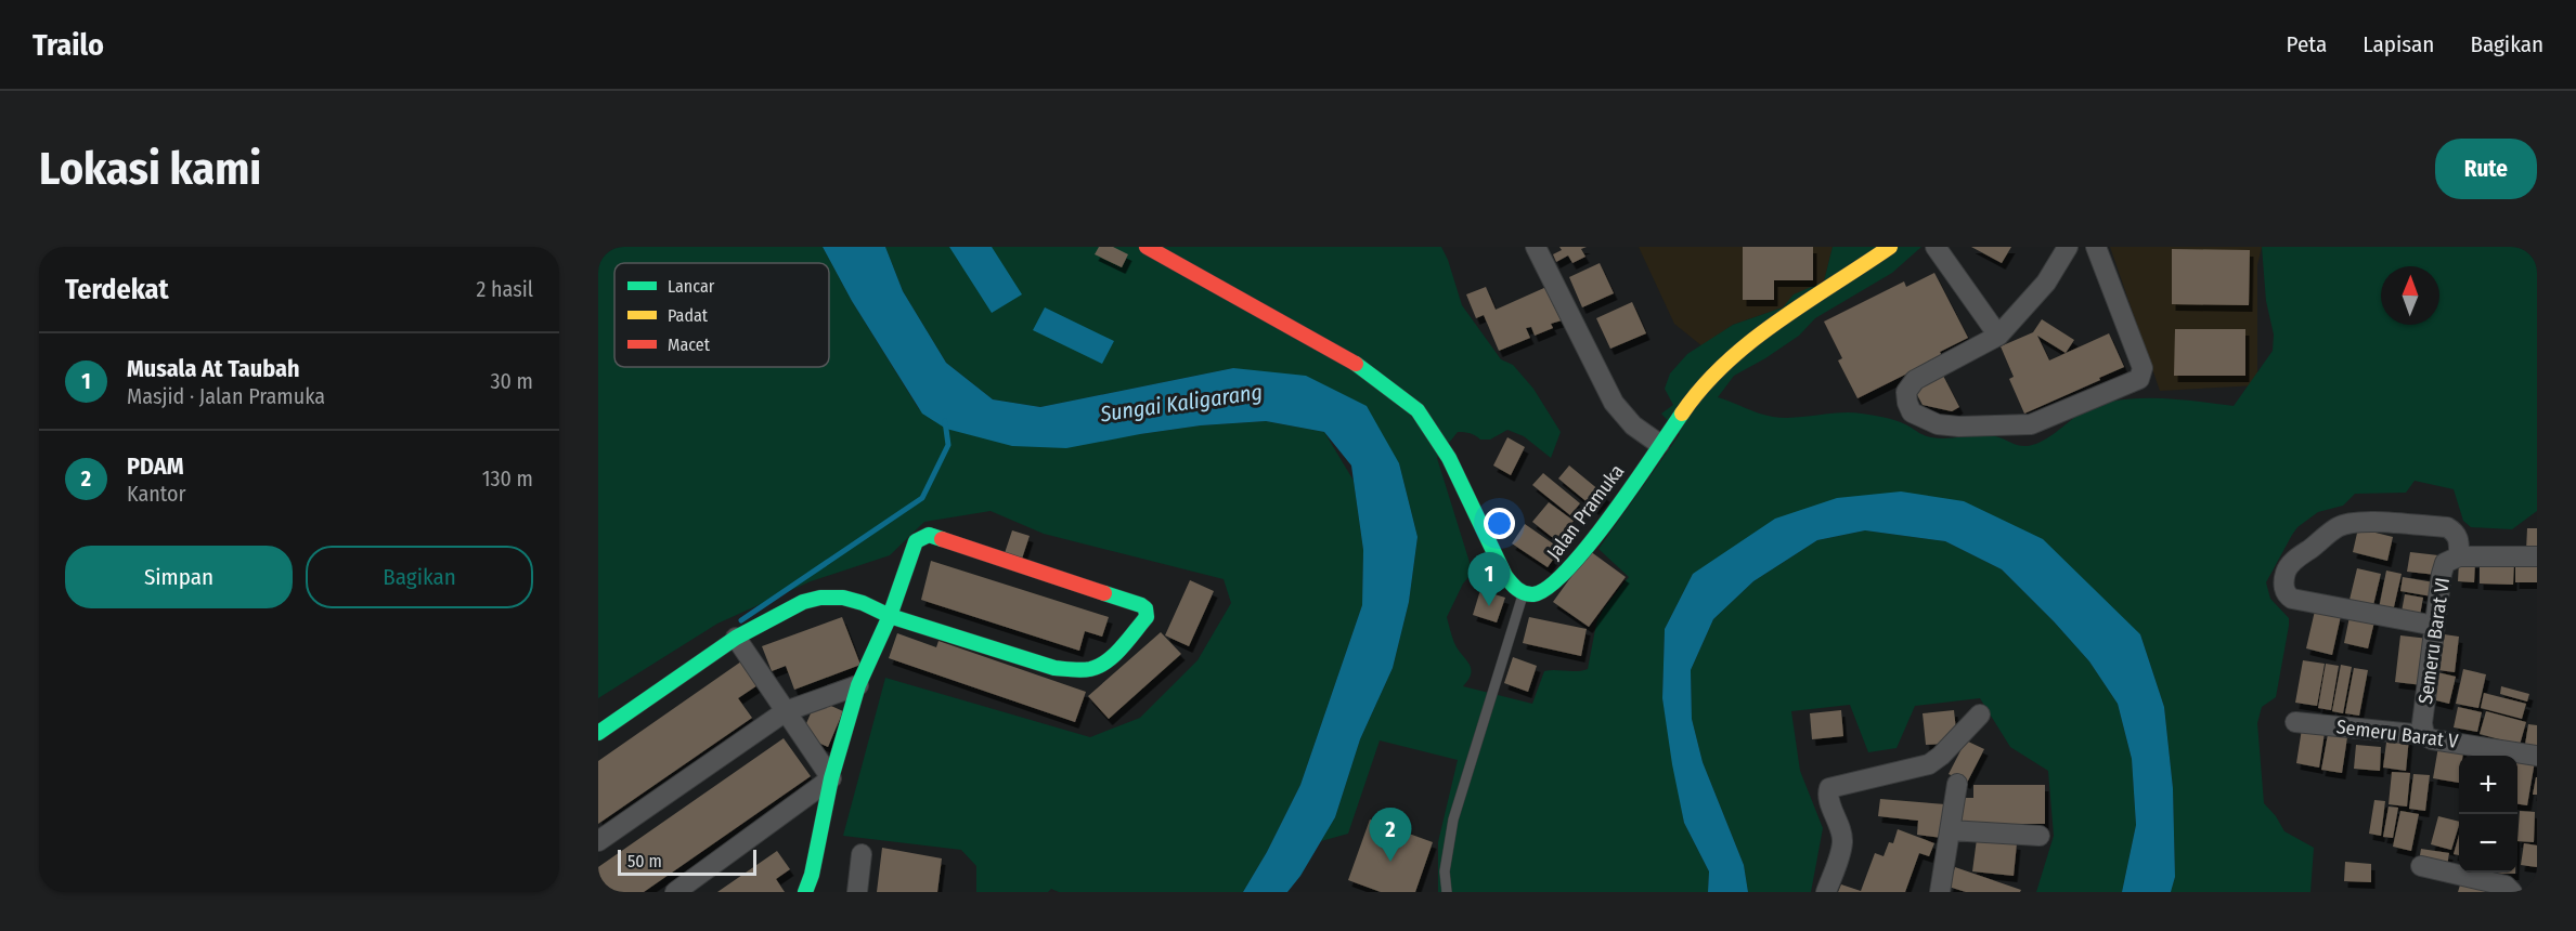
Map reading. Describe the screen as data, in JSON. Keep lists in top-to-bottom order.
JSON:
{
  "streets": {
    "street": ["Jalan Pramuka", "Semeru Barat VI", "Semeru Barat V"]
  },
  "crossings": [
    ["Semeru Barat VI", "Semeru Barat V"]
  ],
  "water": ["Sungai Kaligarang"],
  "legend": ["Lancar", "Padat", "Macet"],
  "scale_bar": "50 m",
  "north": "top",
  "page": {
    "header": "Trailo",
    "nav": ["Peta", "Lapisan", "Bagikan"],
    "buttons": [
      "Rute",
      ["Simpan", "Bagikan"]
    ],
    "title": "Lokasi kami",
    "heading": ["Terdekat", "2 hasil"],
    "list": [
      {
        "mark": "1",
        "name": "Musala At Taubah",
        "note": "Masjid · Jalan Pramuka",
        "value": "30 m"
      },
      {
        "mark": "2",
        "name": "PDAM",
        "note": "Kantor",
        "value": "130 m"
      }
    ],
    "pins": ["1", "2"],
    "map_buttons": ["+", "−"],
    "scale": "50 m"
  }
}
